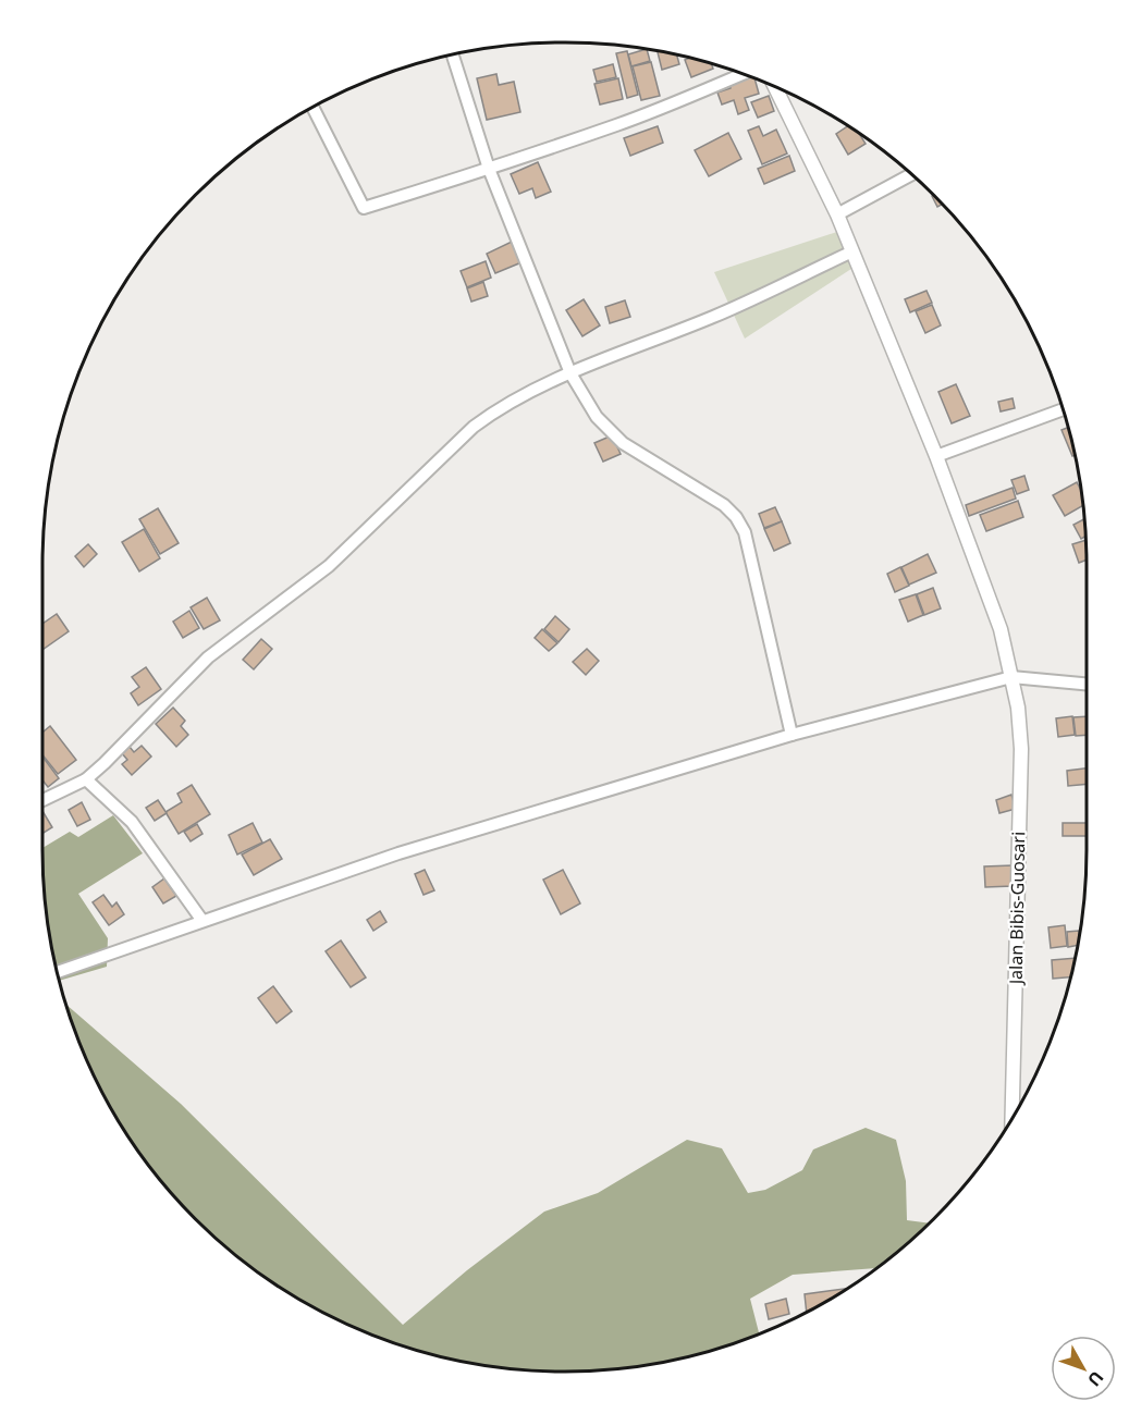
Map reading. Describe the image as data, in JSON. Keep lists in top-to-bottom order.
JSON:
{
  "streets": {
    "street": ["Jalan Bibis-Guosari"]
  },
  "north": "bottom right"
}
